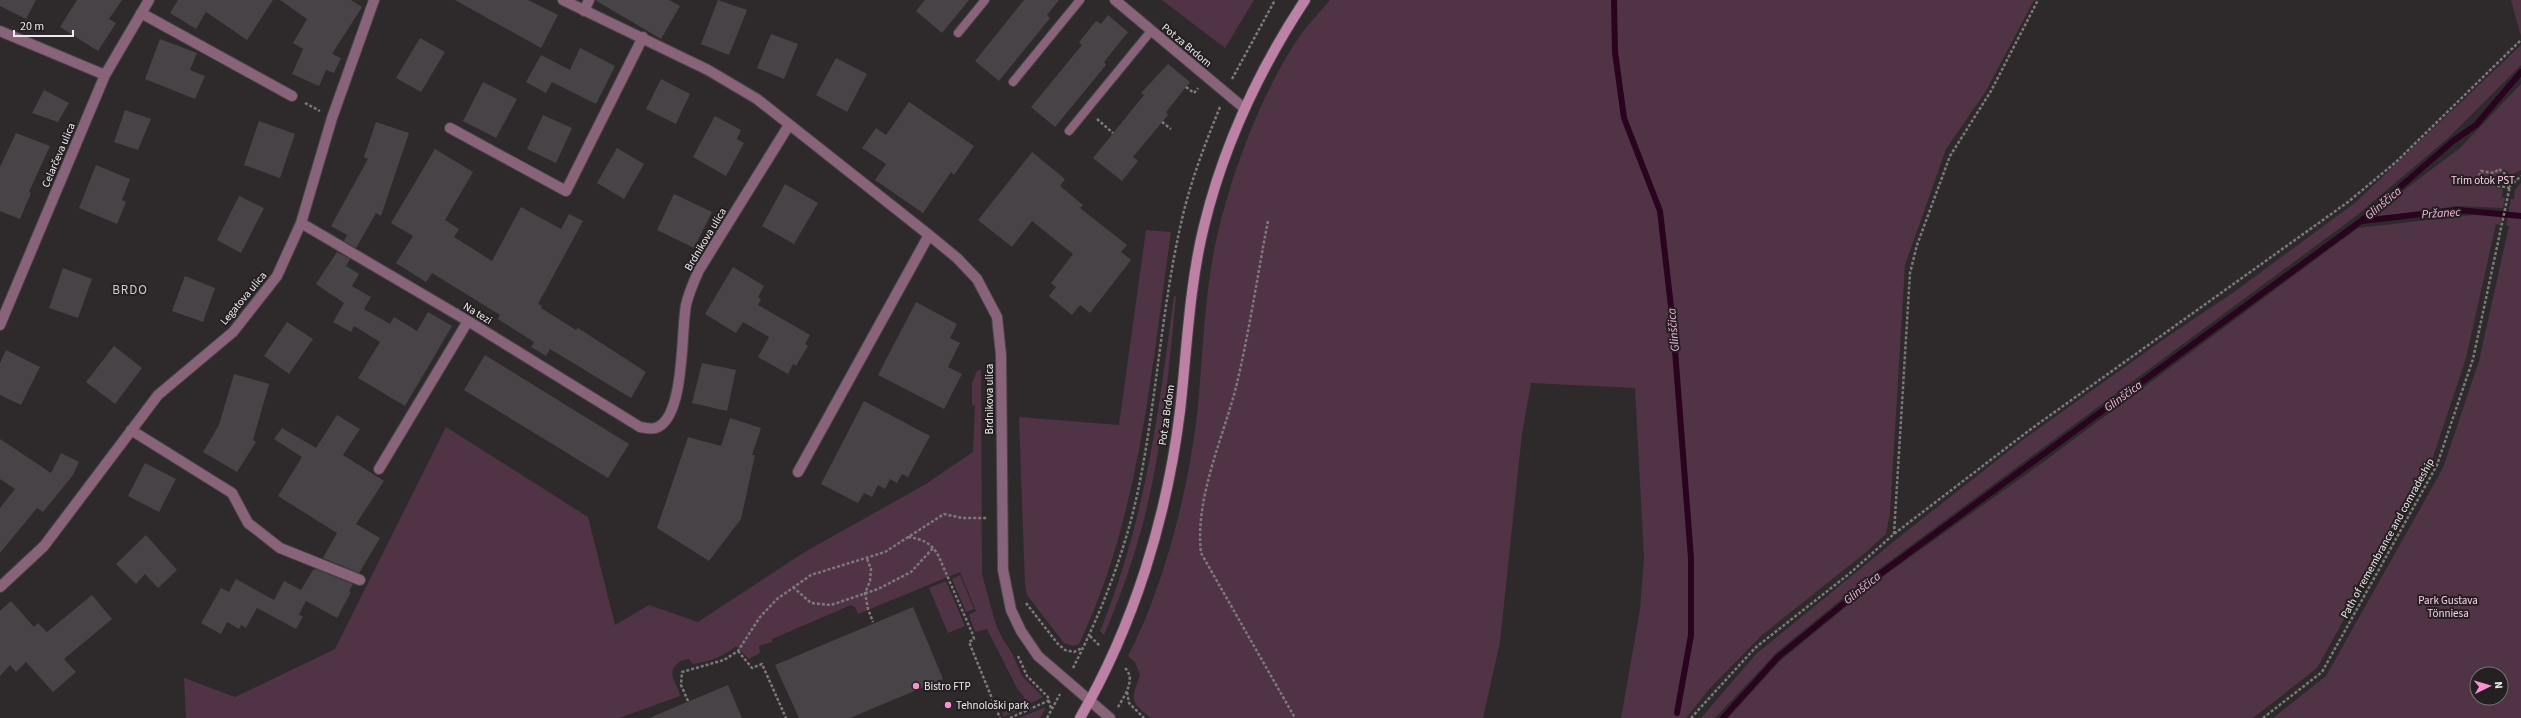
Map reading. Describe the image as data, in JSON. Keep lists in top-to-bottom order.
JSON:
{
  "streets": {
    "main road": ["Pot za Brdom"],
    "street": [
      "Celarčeva ulica",
      "Brdnikova ulica",
      "Legatova ulica",
      "Na tezi"
    ],
    "path": ["Path of remembrance and comradeship"]
  },
  "crossings": [
    ["Pot za Brdom", "Brdnikova ulica"],
    ["Brdnikova ulica", "Na tezi"],
    ["Legatova ulica", "Na tezi"]
  ],
  "districts": ["BRDO"],
  "water": ["Glinščica", "Pržanec"],
  "parks": ["Trim otok PST", "Park Gustava Tönniesa"],
  "places": ["Bistro FTP", "Tehnološki park"],
  "scale_bar": "20 m",
  "north": "right"
}
